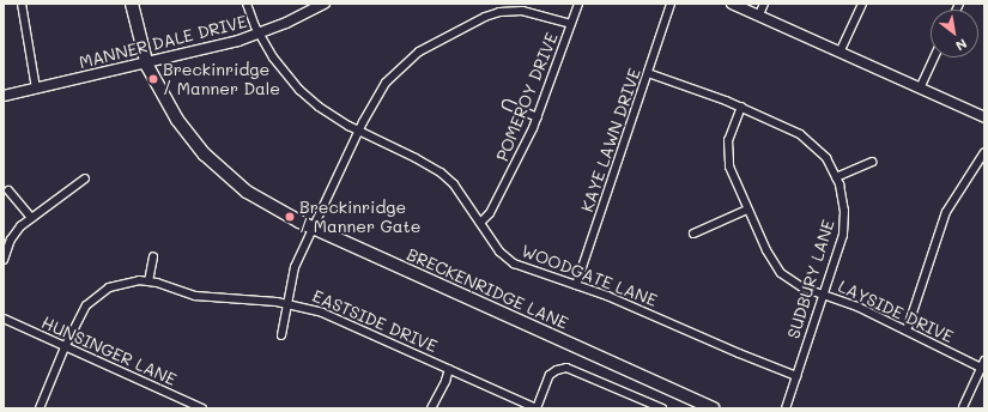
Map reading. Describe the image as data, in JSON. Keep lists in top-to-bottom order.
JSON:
{
  "streets": {
    "main road": ["BRECKENRIDGE LANE"],
    "street": [
      "MANNER DALE DRIVE",
      "POMEROY DRIVE",
      "KAYE LAWN DRIVE",
      "WOODGATE LANE",
      "SUDBURY LANE",
      "LAYSIDE DRIVE",
      "EASTSIDE DRIVE",
      "HUNSINGER LANE"
    ]
  },
  "crossings": [
    ["MANNER DALE DRIVE", "WOODGATE LANE"],
    ["MANNER DALE DRIVE", "BRECKENRIDGE LANE"],
    ["POMEROY DRIVE", "WOODGATE LANE"],
    ["KAYE LAWN DRIVE", "WOODGATE LANE"],
    ["KAYE LAWN DRIVE", "SUDBURY LANE"],
    ["WOODGATE LANE", "SUDBURY LANE"],
    ["SUDBURY LANE", "LAYSIDE DRIVE"],
    ["EASTSIDE DRIVE", "HUNSINGER LANE"]
  ],
  "places": ["Breckinridge / Manner Dale", "Breckinridge / Manner Gate"],
  "north": "bottom right"
}
